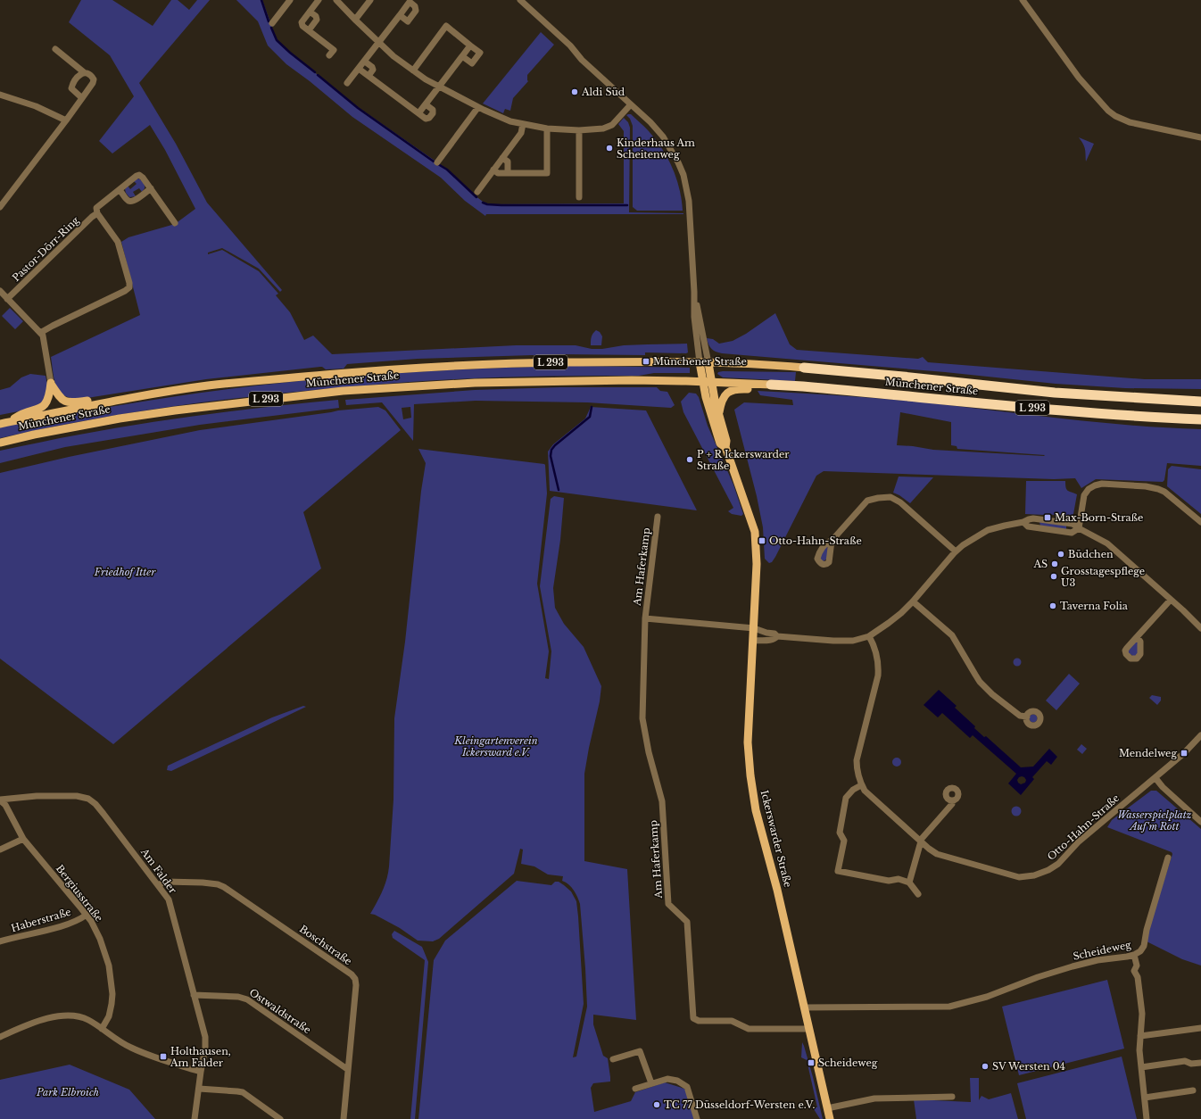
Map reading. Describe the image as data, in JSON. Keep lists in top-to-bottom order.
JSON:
{
  "streets": {
    "highway": ["L 293", "Münchener Straße"],
    "main road": ["Ickerswarder Straße"],
    "street": [
      "Pastor-Dörr-Ring",
      "Am Haferkamp",
      "Otto-Hahn-Straße",
      "Am Falder",
      "Bergiusstraße",
      "Haberstraße",
      "Boschstraße",
      "Scheideweg",
      "Ostwaldstraße"
    ]
  },
  "crossings": [
    ["Münchener Straße", "Ickerswarder Straße"],
    ["Am Haferkamp", "Ickerswarder Straße"],
    ["Ickerswarder Straße", "Scheideweg"],
    ["Am Falder", "Bergiusstraße"],
    ["Am Falder", "Boschstraße"],
    ["Am Falder", "Ostwaldstraße"],
    ["Bergiusstraße", "Haberstraße"],
    ["Boschstraße", "Ostwaldstraße"]
  ],
  "parks": [
    "Friedhof Itter",
    "Kleingartenverein Ickersward e.V.",
    "Wasserspielplatz Auf'm Rott",
    "Park Elbroich"
  ],
  "places": {
    "other": [
      "Aldi Süd",
      "Kinderhaus Am Scheitenweg",
      "P + R Ickerswarder Straße",
      "Büdchen",
      "AS",
      "Grosstagespflege U3",
      "Taverna Folia",
      "SV Wersten 04",
      "TC 77 Düsseldorf-Wersten e.V."
    ],
    "transit": [
      "Münchener Straße",
      "Max-Born-Straße",
      "Otto-Hahn-Straße",
      "Mendelweg",
      "Holthausen, Am Falder",
      "Scheideweg"
    ]
  }
}
